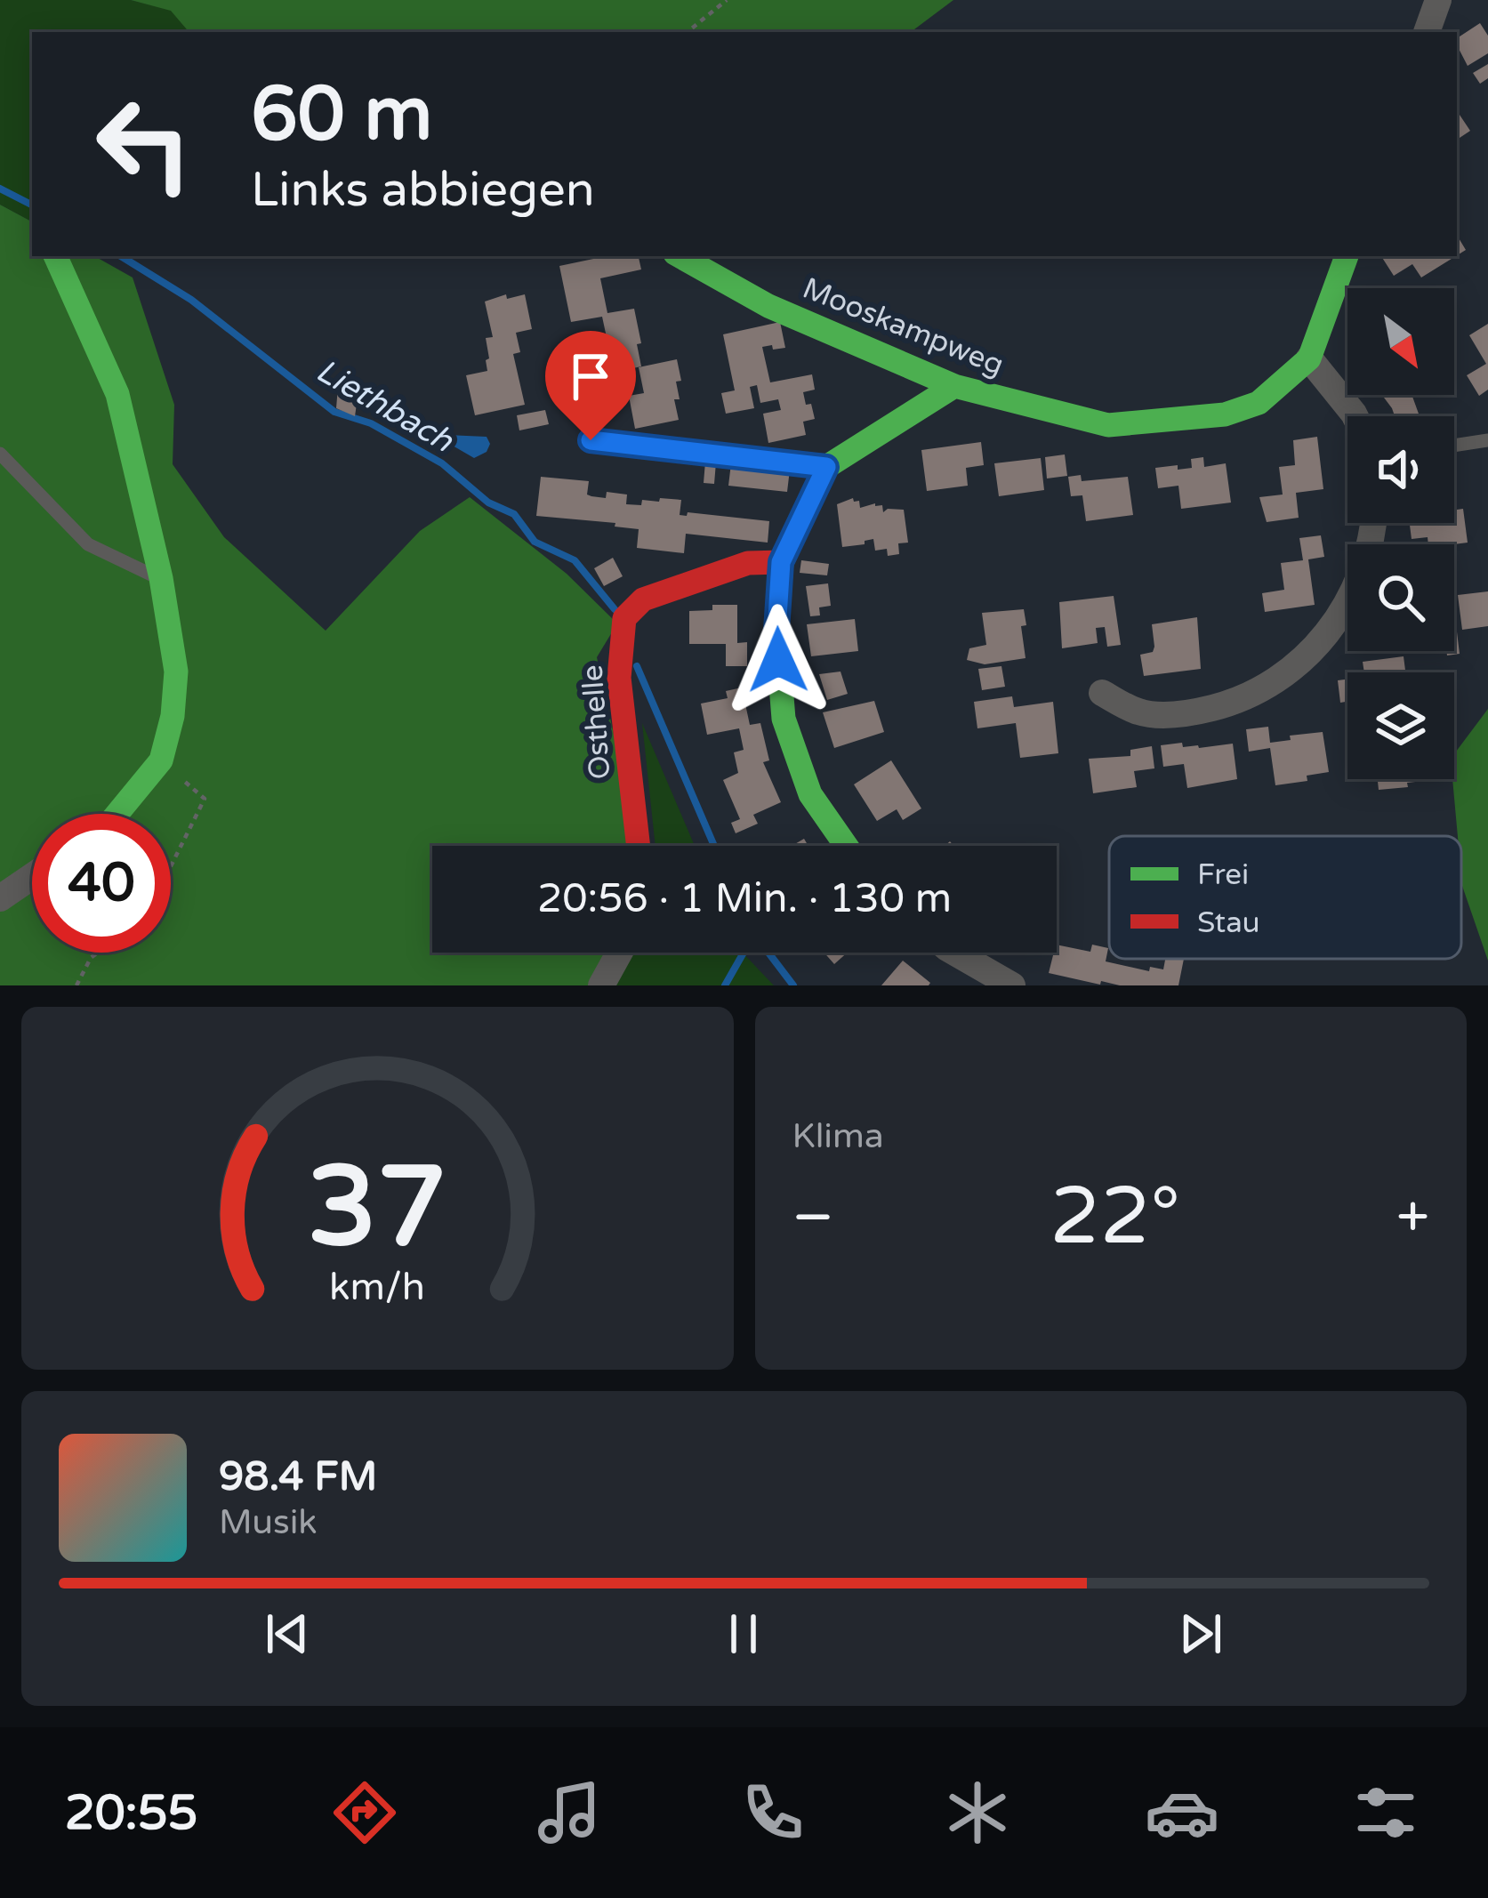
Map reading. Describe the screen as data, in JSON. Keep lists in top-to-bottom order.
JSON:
{
  "streets": {
    "street": ["Mooskampweg", "Osthelle"]
  },
  "water": ["Liethbach"],
  "legend": ["Frei", "Stau"],
  "north": "bottom right",
  "page": {
    "turn": ["60 m", "Links abbiegen"],
    "limit": "40",
    "trip": "20:56 · 1 Min. · 130 m",
    "tile": "Klima",
    "heat": ["−", "22°", "+"],
    "song": ["98.4 FM", "Musik"],
    "tabs": "20:55",
    "gauge": ["37", "km/h"]
  }
}
